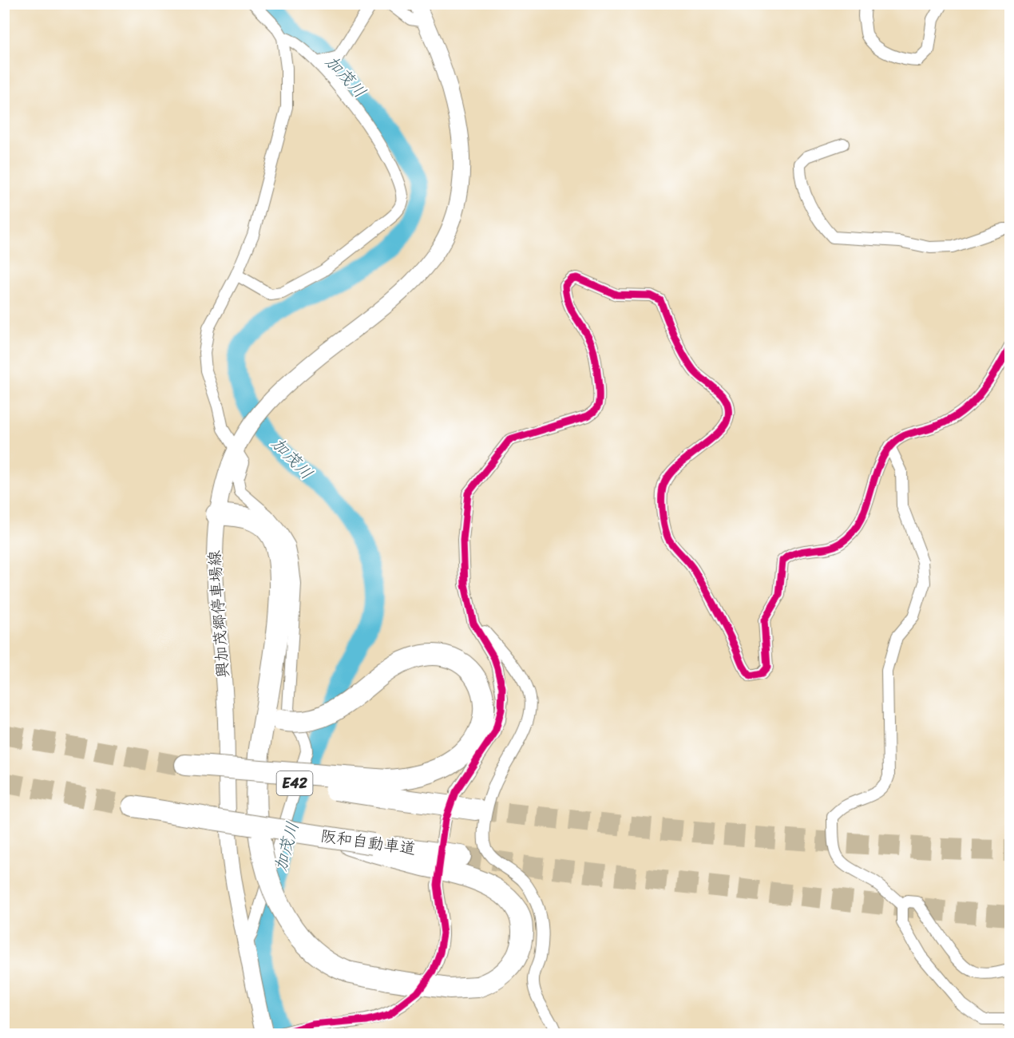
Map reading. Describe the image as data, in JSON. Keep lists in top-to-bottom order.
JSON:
{
  "streets": {
    "highway": ["E42", "阪和自動車道"],
    "main road": ["興加茂郷停車場線"]
  },
  "water": ["加茂川"]
}
